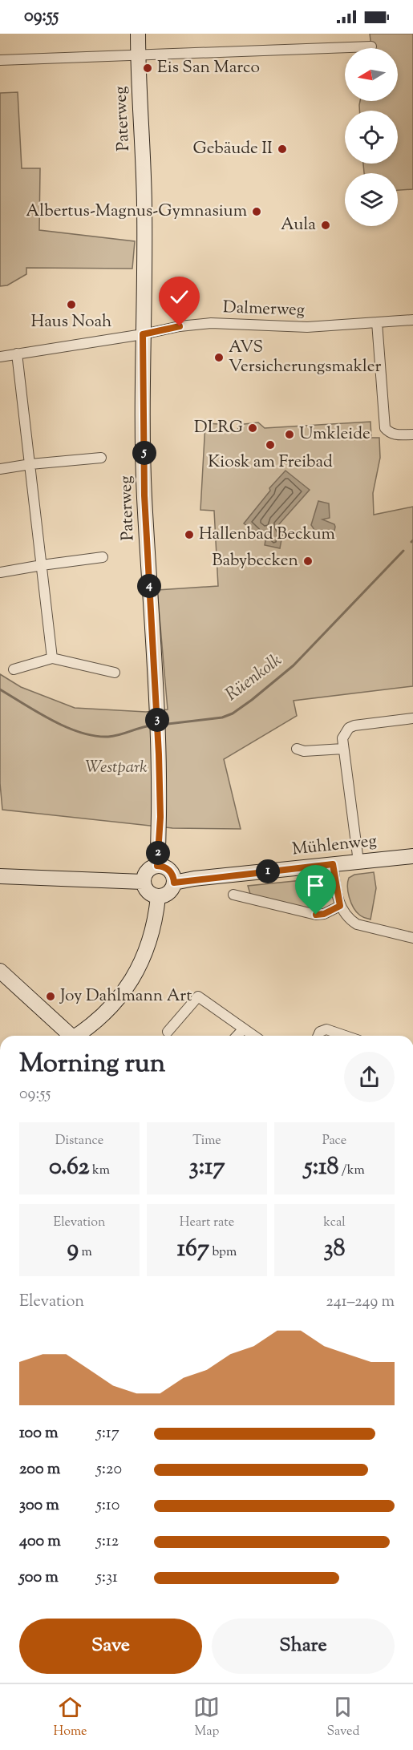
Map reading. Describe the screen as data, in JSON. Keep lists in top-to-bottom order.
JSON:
{
  "streets": {
    "street": ["Paterweg", "Dalmerweg", "Mühlenweg"]
  },
  "crossings": [
    ["Paterweg", "Dalmerweg"],
    ["Paterweg", "Mühlenweg"]
  ],
  "water": ["Rüenkolk"],
  "parks": ["Westpark"],
  "places": [
    "Eis San Marco",
    "Gebäude II",
    "Albertus-Magnus-Gymnasium",
    "Aula",
    "Haus Noah",
    "AVS Versicherungsmakler",
    "DLRG",
    "Umkleide",
    "Kiosk am Freibad",
    "Hallenbad Beckum",
    "Babybecken",
    "Joy Dahlmann Art"
  ],
  "north": "left",
  "page": {
    "status": "09:55",
    "pins": [
      "5",
      "4",
      "3",
      "2",
      "1"
    ],
    "heading": ["Morning run", "09:55"],
    "stats": [
      ["Distance", "0.62 km"],
      ["Time", "3:17"],
      ["Pace", "5:18 /km"],
      ["Elevation", "9 m"],
      ["Heart rate", "167 bpm"],
      ["kcal", "38"]
    ],
    "chart": ["Elevation", "241–249 m"],
    "list": [
      {
        "name": "100 m",
        "note": "5:17"
      },
      {
        "name": "200 m",
        "note": "5:20"
      },
      {
        "name": "300 m",
        "note": "5:10"
      },
      {
        "name": "400 m",
        "note": "5:12"
      },
      {
        "name": "500 m",
        "note": "5:31"
      }
    ],
    "buttons": ["Save", "Share"],
    "tabs": ["Home", "Map", "Saved"]
  }
}
